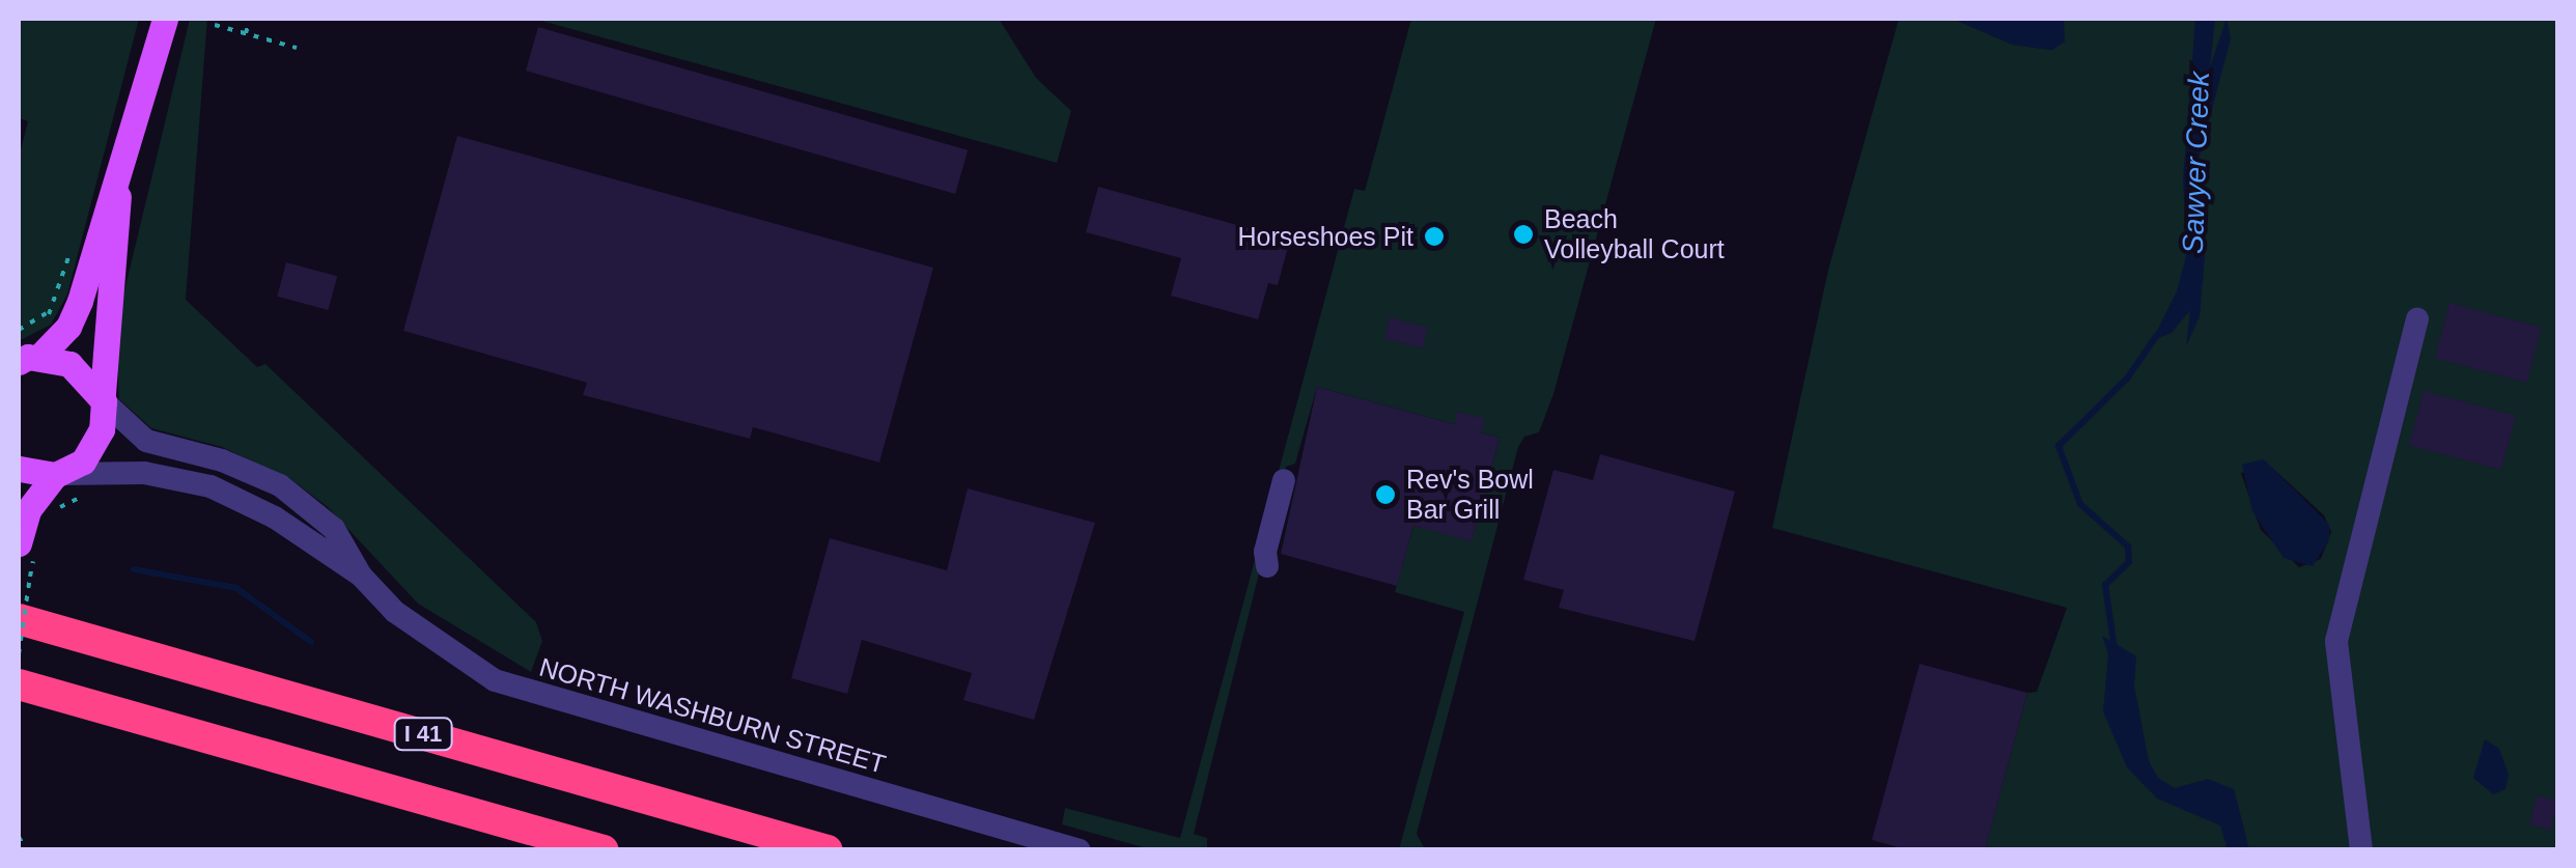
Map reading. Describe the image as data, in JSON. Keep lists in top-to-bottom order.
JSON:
{
  "streets": {
    "highway": ["I 41"],
    "street": ["NORTH WASHBURN STREET"]
  },
  "water": ["Sawyer Creek"],
  "places": ["Beach Volleyball Court", "Horseshoes Pit", "Rev's Bowl Bar Grill"]
}
